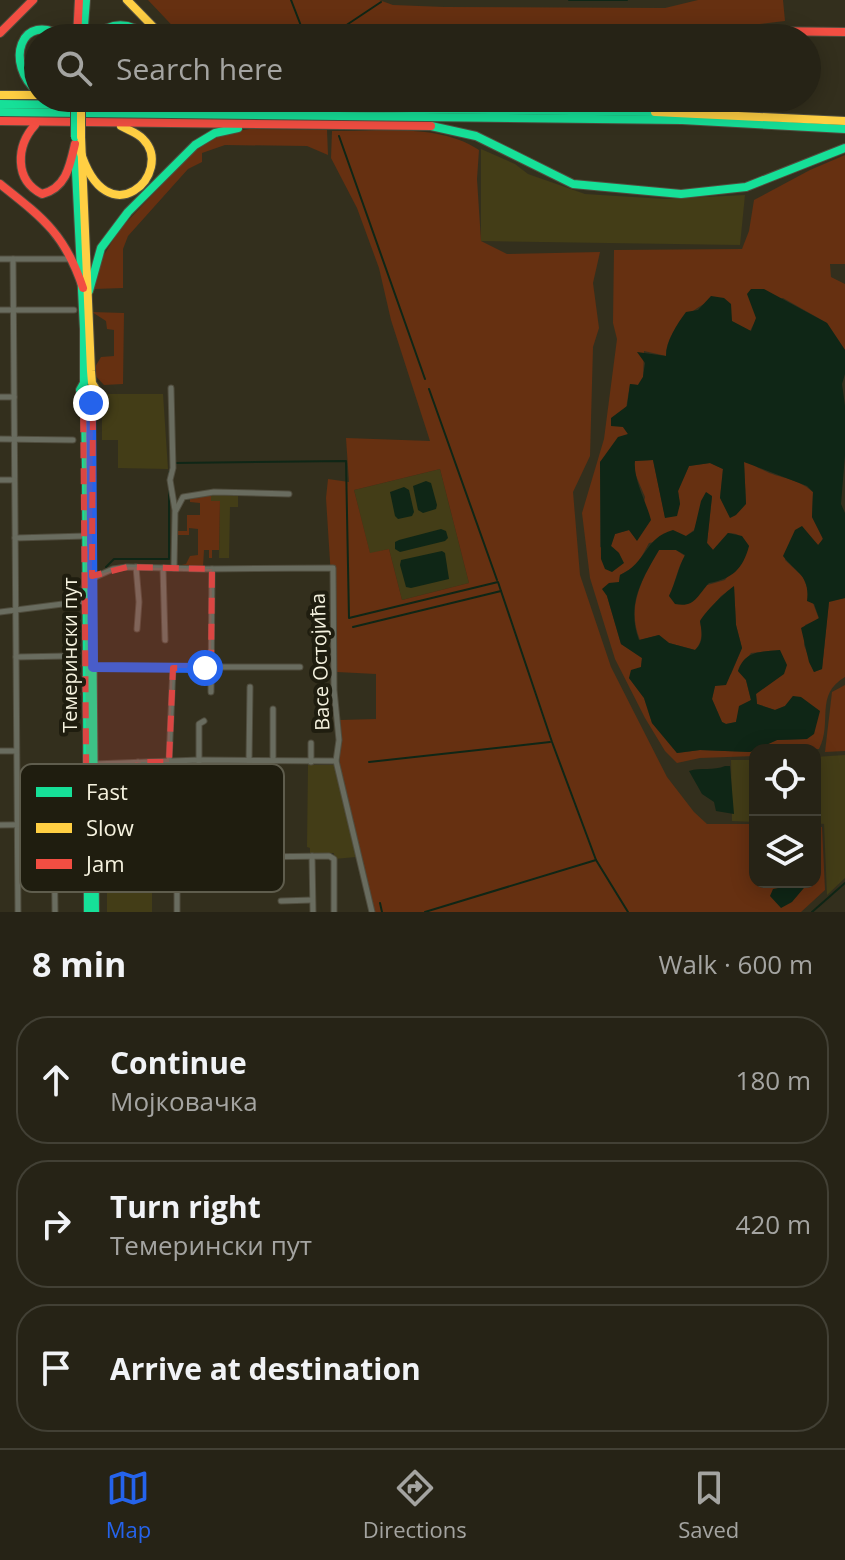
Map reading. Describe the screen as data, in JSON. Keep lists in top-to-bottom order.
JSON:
{
  "streets": {
    "main road": ["Темерински пут"],
    "street": ["Васе Остојића"]
  },
  "crossings": [
    ["Темерински пут", "Васе Остојића"]
  ],
  "legend": ["Fast", "Slow", "Jam"],
  "page": {
    "search": "Search here",
    "heading": ["8 min", "Walk · 600 m"],
    "list": [
      ["Continue", "Мојковачка", "180 m"],
      ["Turn right", "Темерински пут", "420 m"],
      "Arrive at destination"
    ],
    "nav": ["Map", "Directions", "Saved"]
  }
}
